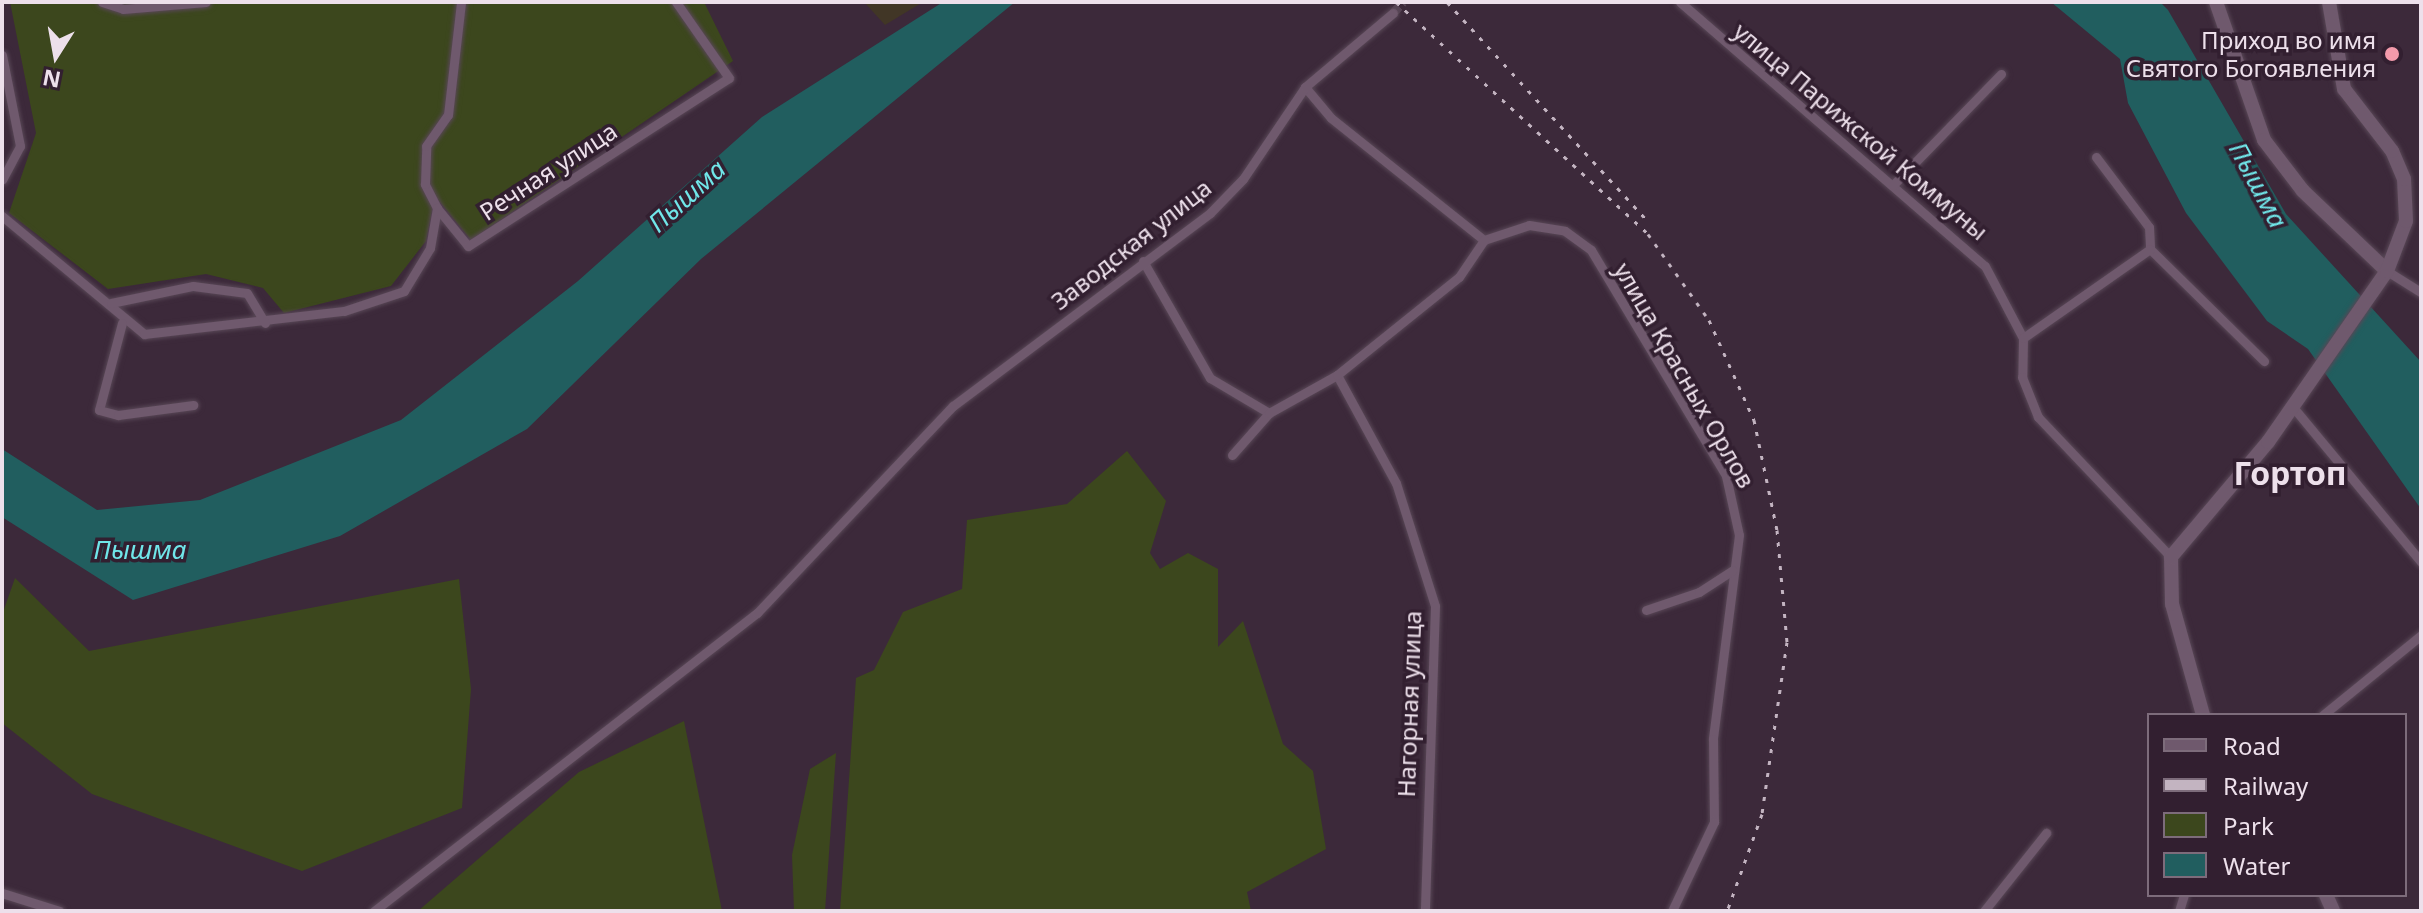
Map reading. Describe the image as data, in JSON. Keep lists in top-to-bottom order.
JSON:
{
  "streets": {
    "street": [
      "улица Парижской Коммуны",
      "Речная улица",
      "Заводская улица",
      "улица Красных Орлов",
      "Нагорная улица"
    ]
  },
  "districts": ["Гортоп"],
  "water": ["Пышма"],
  "places": ["Приход во имя Святого Богоявления"],
  "legend": [
    "Road",
    "Railway",
    "Park",
    "Water"
  ],
  "north": "bottom"
}
